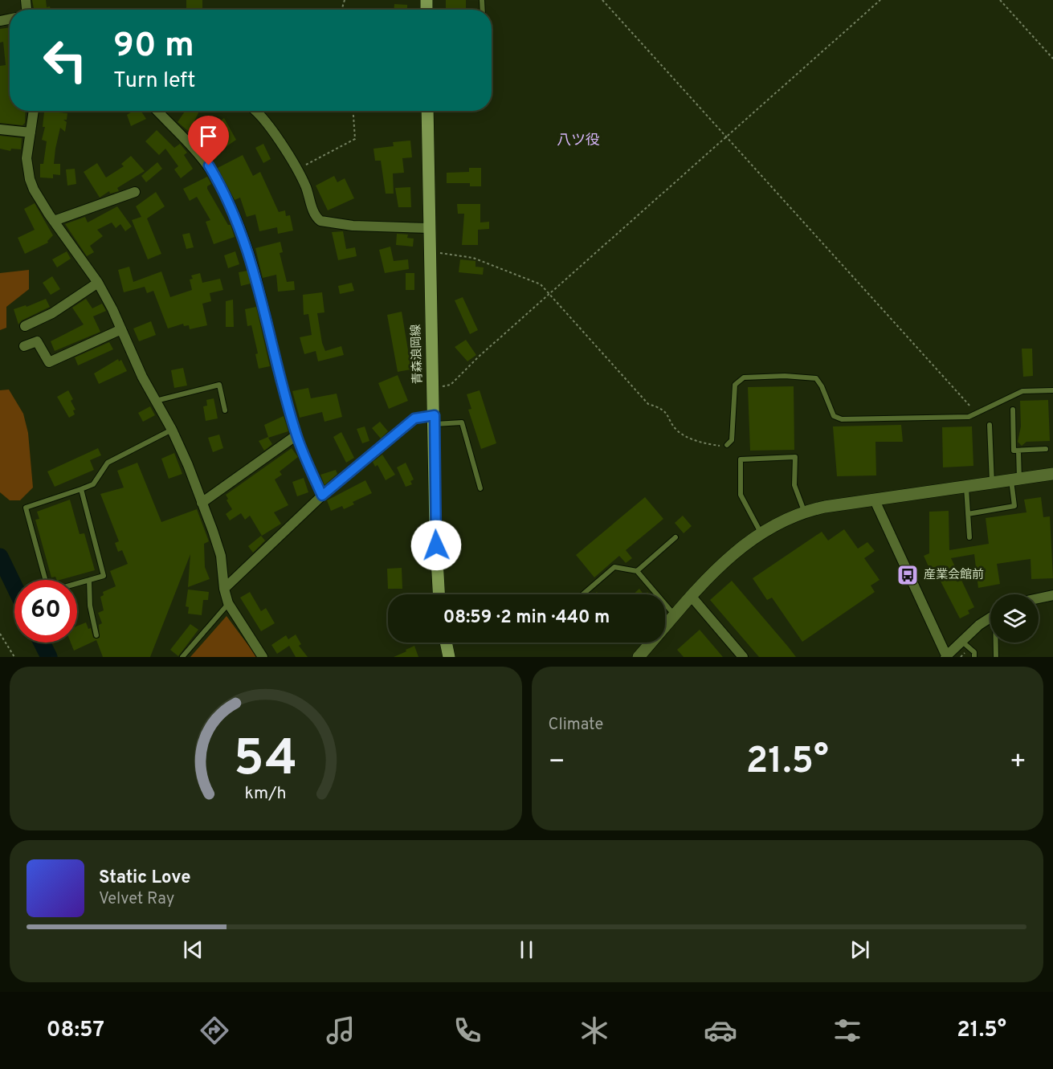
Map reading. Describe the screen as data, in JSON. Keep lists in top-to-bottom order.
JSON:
{
  "streets": {
    "main road": ["青森浪岡線"]
  },
  "districts": ["八ツ役"],
  "places": {
    "bus stop": ["産業会館前"]
  },
  "page": {
    "turn": ["90 m", "Turn left"],
    "limit": "60",
    "trip": "08:59 · 2 min · 440 m",
    "tile": "Climate",
    "heat": ["−", "21.5°", "+"],
    "song": ["Static Love", "Velvet Ray"],
    "tabs": ["08:57", "21.5°"],
    "gauge": ["54", "km/h"]
  }
}
